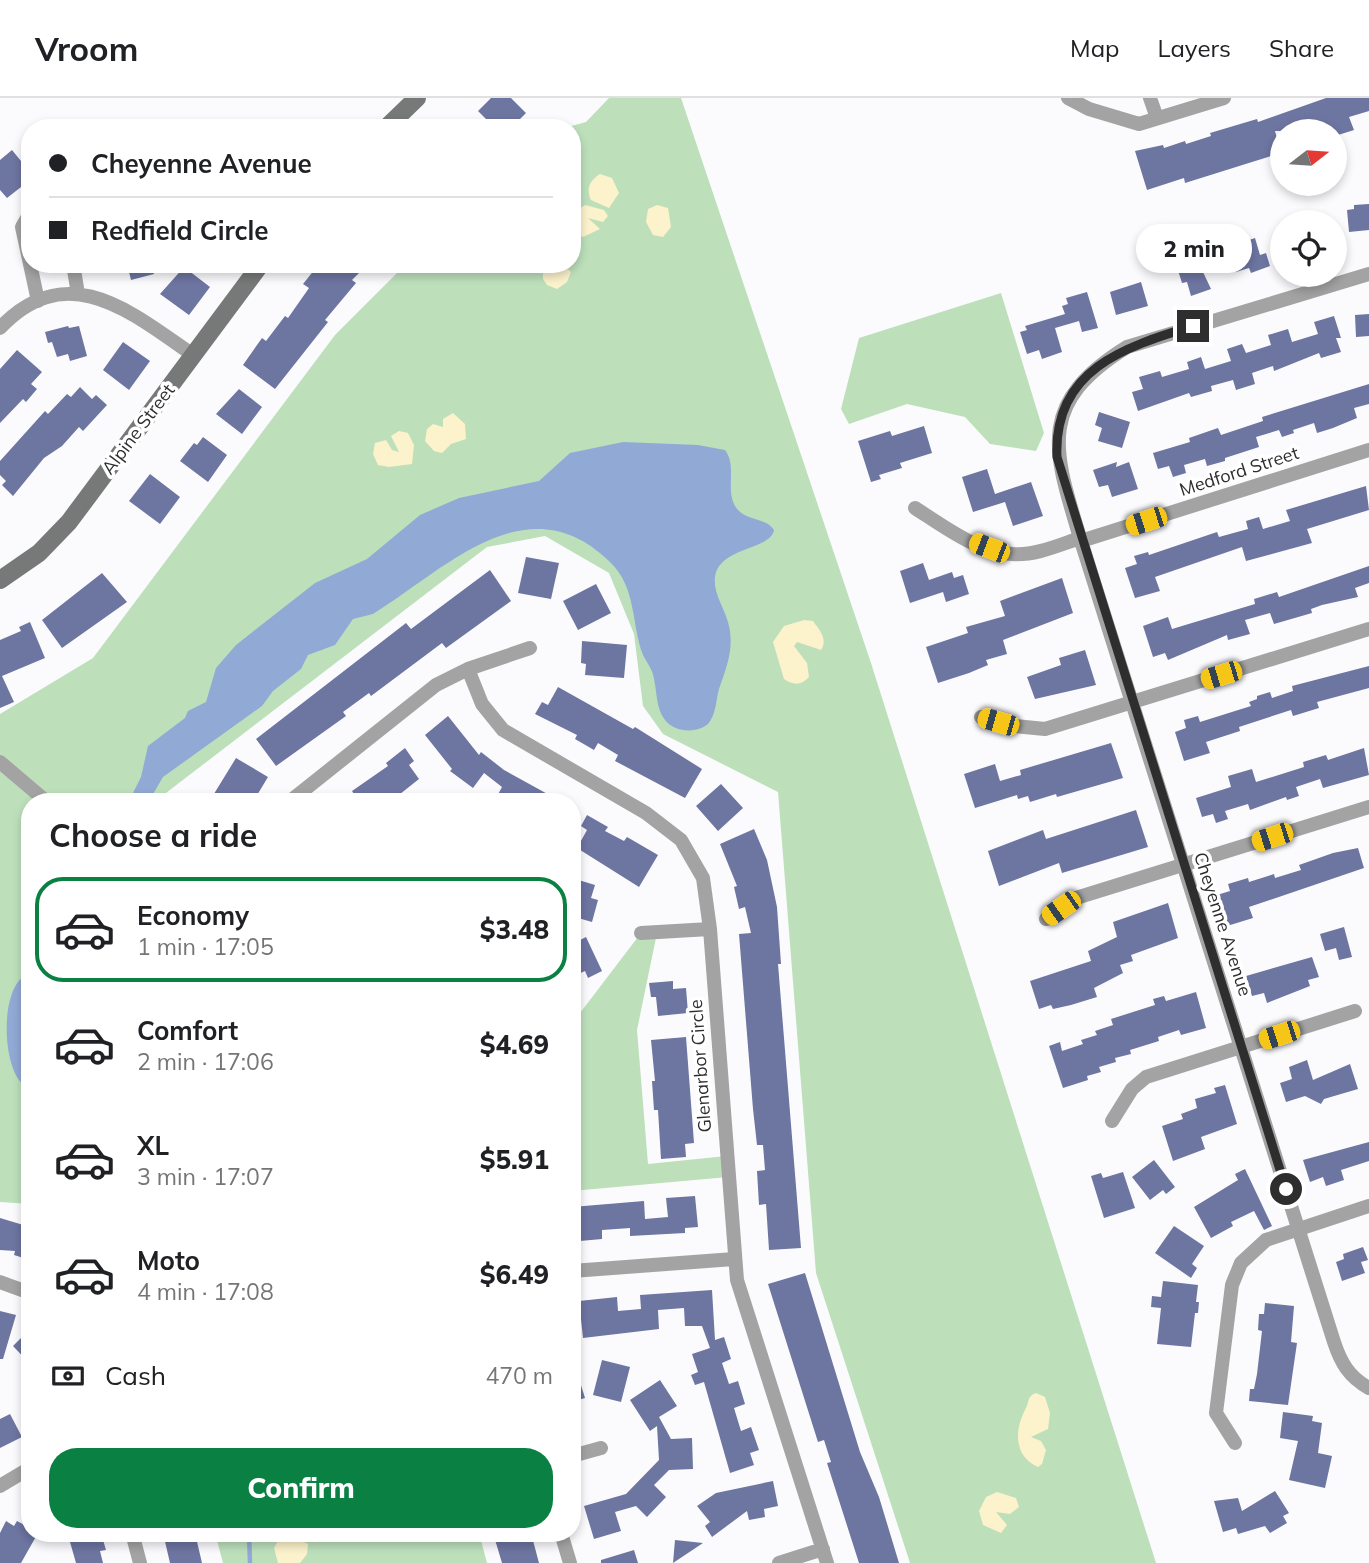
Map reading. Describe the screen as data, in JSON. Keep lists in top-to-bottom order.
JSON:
{
  "streets": {
    "street": [
      "Alpine Street",
      "Medford Street",
      "Cheyenne Avenue",
      "Glenarbor Circle"
    ]
  },
  "crossings": [
    ["Medford Street", "Cheyenne Avenue"]
  ],
  "north": "right",
  "page": {
    "header": "Vroom",
    "nav": ["Map", "Layers", "Share"],
    "banner": ["Cheyenne Avenue", "Redfield Circle"],
    "bubble": "2 min",
    "heading": "Choose a ride",
    "list": [
      {
        "name": "Economy",
        "note": "1 min · 17:05",
        "value": "$3.48"
      },
      {
        "name": "Comfort",
        "note": "2 min · 17:06",
        "value": "$4.69"
      },
      {
        "name": "XL",
        "note": "3 min · 17:07",
        "value": "$5.91"
      },
      {
        "name": "Moto",
        "note": "4 min · 17:08",
        "value": "$6.49"
      }
    ],
    "pay": ["Cash", "470 m"],
    "buttons": "Confirm"
  }
}
